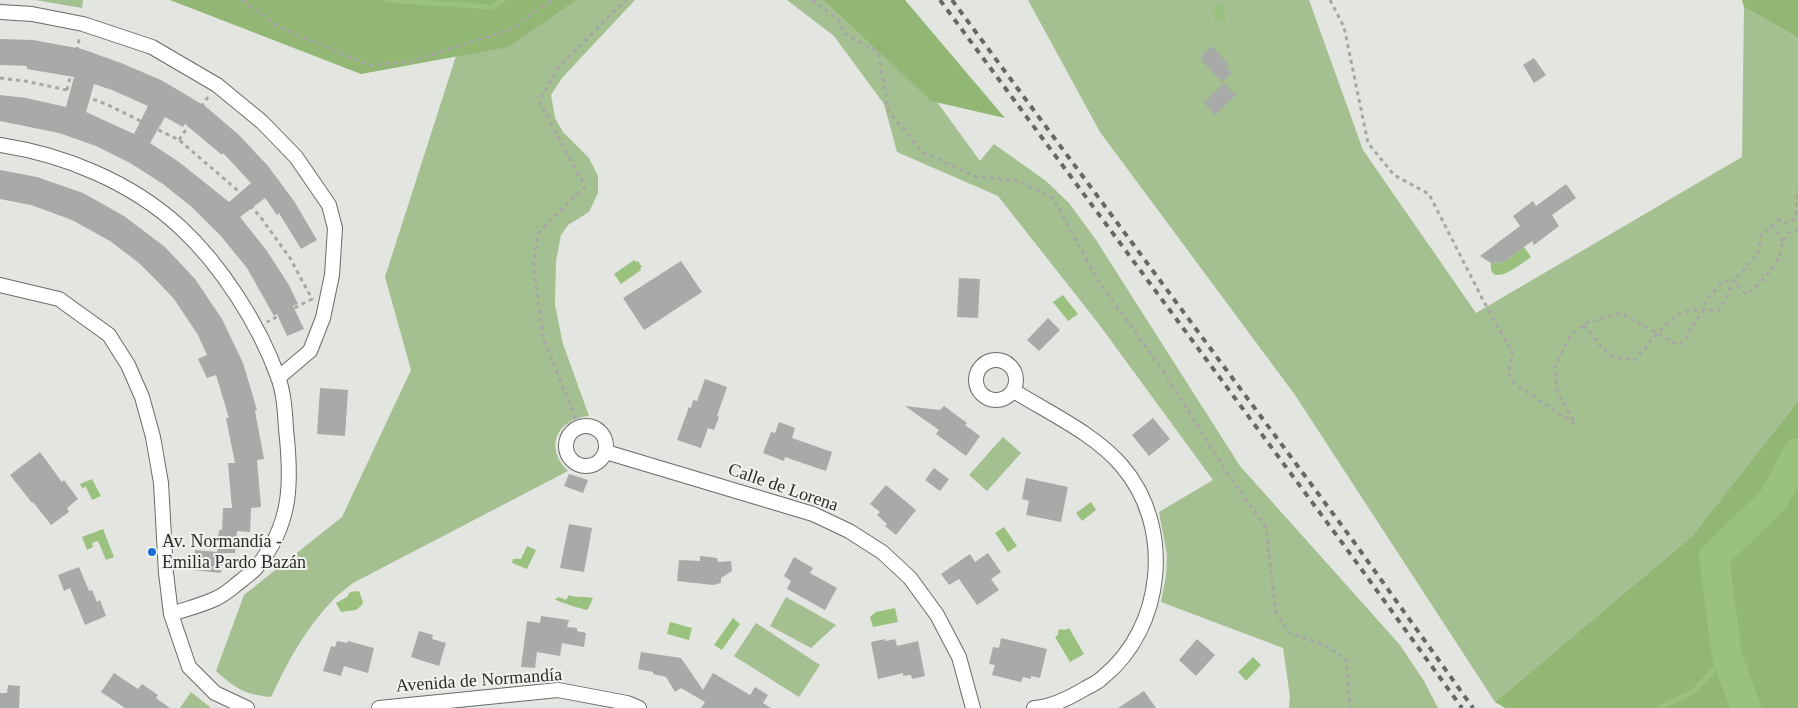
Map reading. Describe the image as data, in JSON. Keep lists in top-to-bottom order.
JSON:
{
  "streets": {
    "street": ["Calle de Lorena", "Avenida de Normandía"]
  },
  "places": ["Av. Normandía - Emilia Pardo Bazán"]
}
